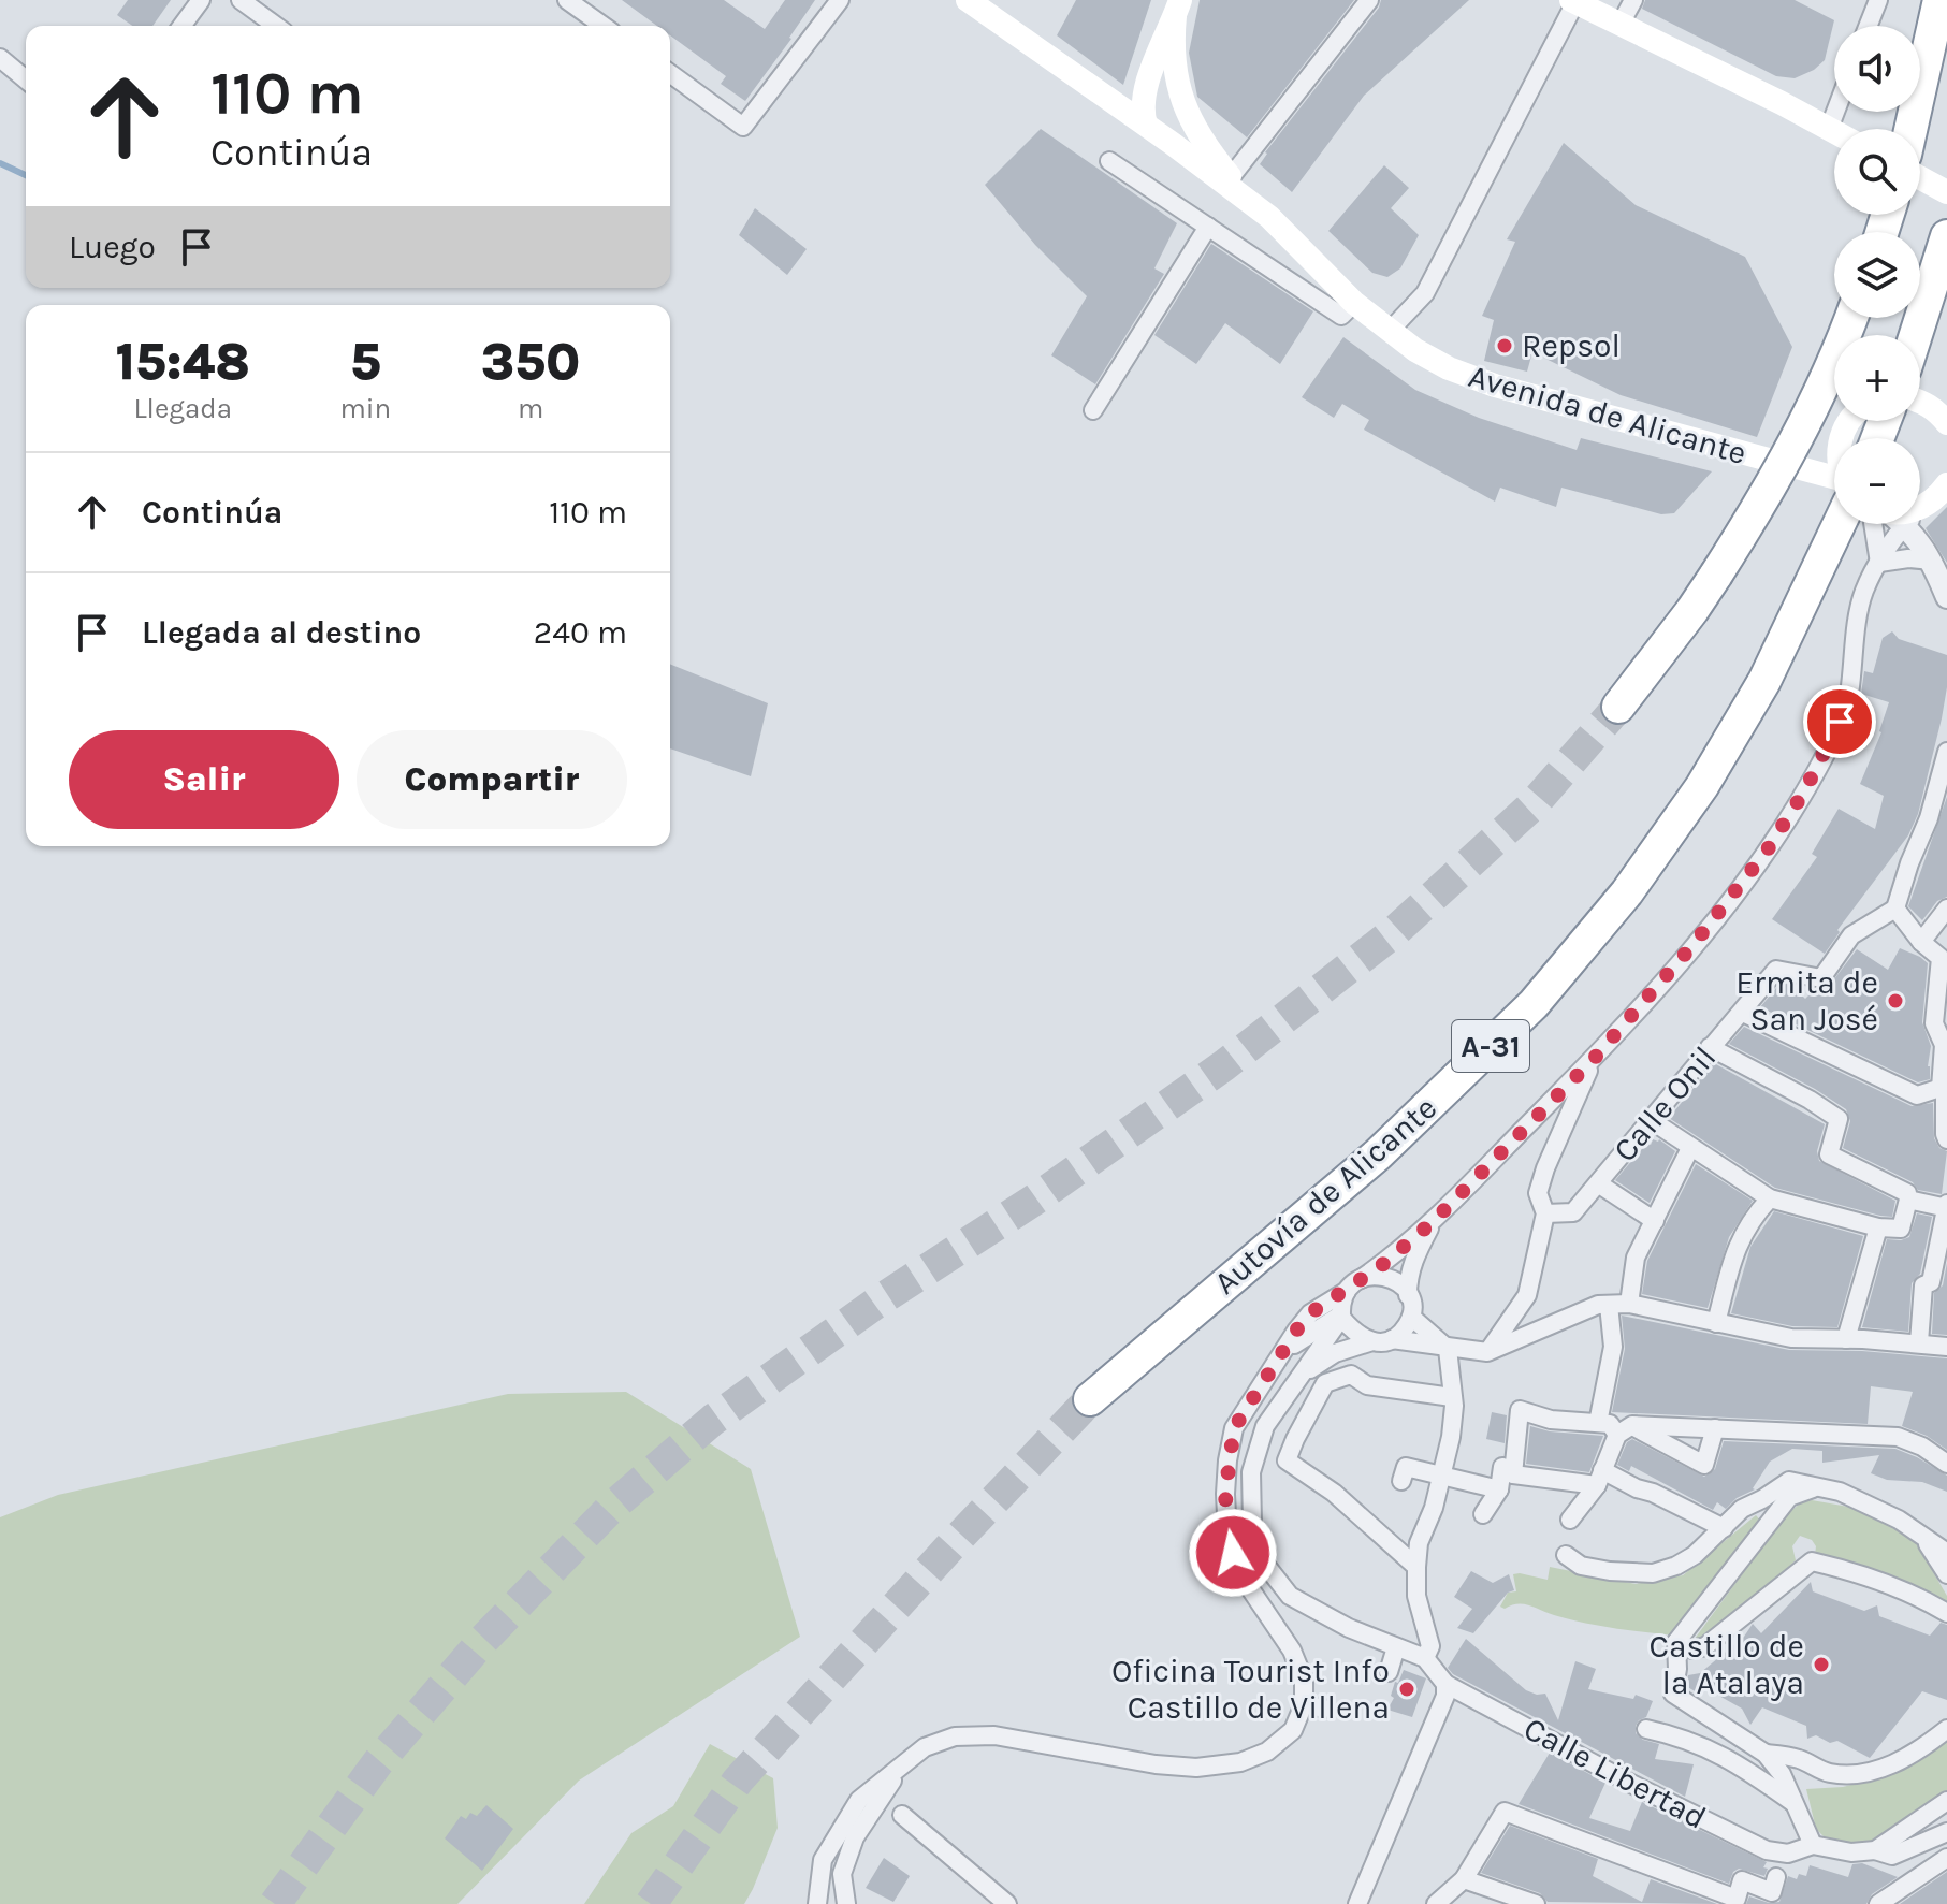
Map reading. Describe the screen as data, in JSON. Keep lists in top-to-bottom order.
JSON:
{
  "streets": {
    "highway": ["A-31", "Autovía de Alicante"],
    "main road": ["Avenida de Alicante"],
    "street": ["Calle Onil", "Calle Libertad"]
  },
  "places": [
    "Repsol",
    "Ermita de San José",
    "Castillo de la Atalaya",
    "Oficina Tourist Info Castillo de Villena"
  ],
  "page": {
    "map_buttons": ["+", "−"],
    "turn": ["110 m", "Continúa"],
    "then": "Luego",
    "eta": [
      "15:48",
      "Llegada",
      "5",
      "min",
      "350",
      "m"
    ],
    "list": [
      {
        "name": "Continúa",
        "value": "110 m"
      },
      {
        "name": "Llegada al destino",
        "value": "240 m"
      }
    ],
    "buttons": ["Salir", "Compartir"]
  }
}
